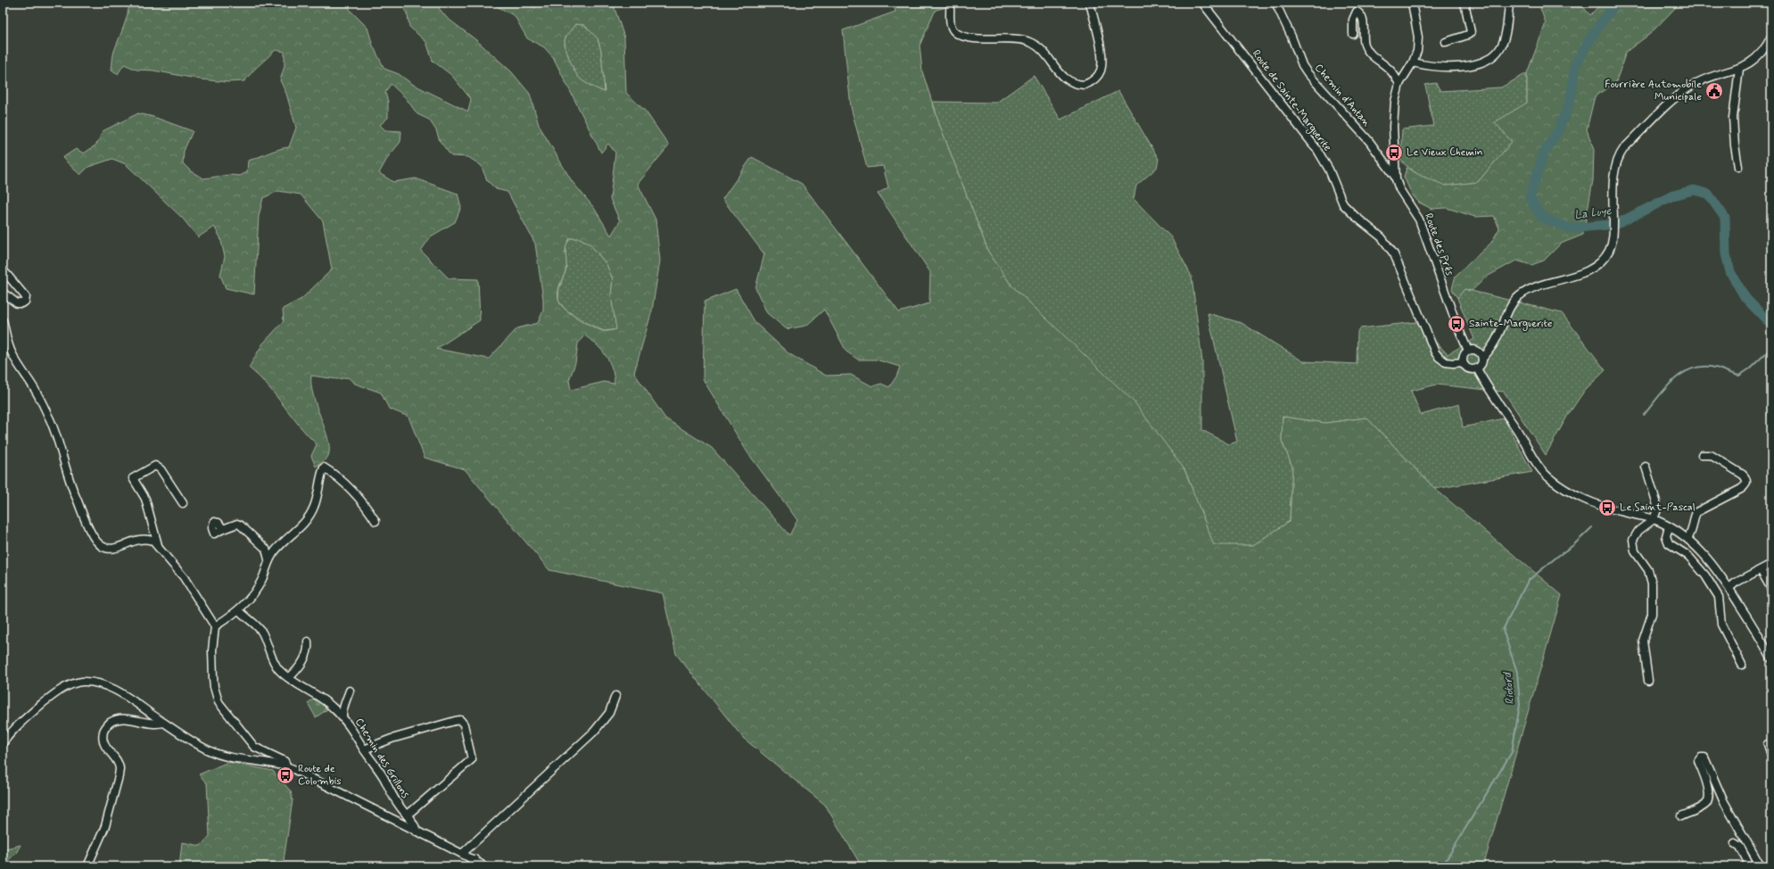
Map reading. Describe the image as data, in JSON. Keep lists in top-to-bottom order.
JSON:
{
  "streets": {
    "street": [
      "Chemin d'Antan",
      "Route de Sainte-Marguerite",
      "Route des Prés",
      "Chemin des Grillons"
    ]
  },
  "crossings": [
    ["Chemin d'Antan", "Route des Prés"],
    ["Route de Sainte-Marguerite", "Route des Prés"]
  ],
  "water": ["La Luye", "Riotord"],
  "places": {
    "public building": ["Fourrière Automobile Municipale"],
    "bus stop": [
      "Le Vieux Chemin",
      "Sainte-Marguerite",
      "Le Saint-Pascal",
      "Route de Colombis"
    ]
  }
}
